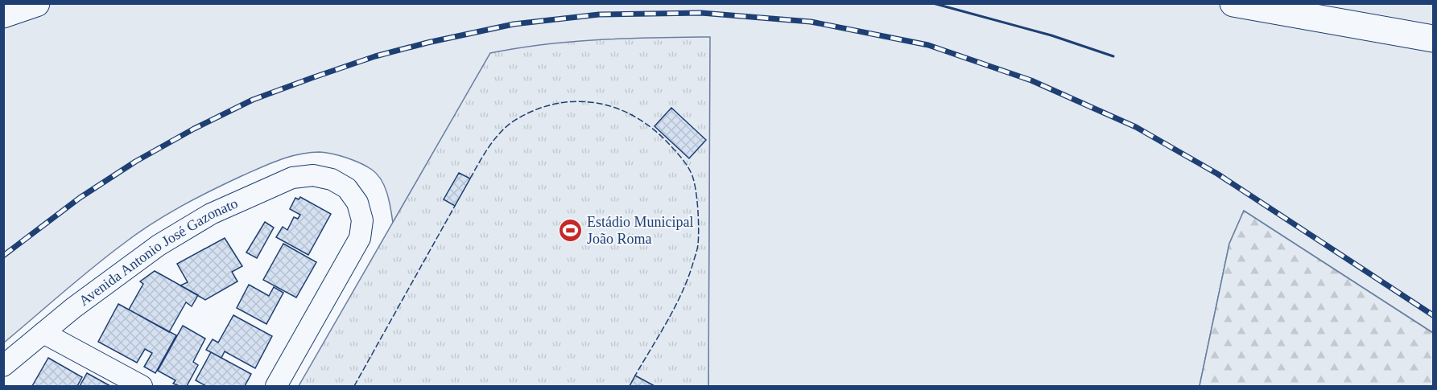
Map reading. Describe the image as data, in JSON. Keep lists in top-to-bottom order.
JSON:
{
  "streets": {
    "street": ["Avenida Antonio José Gazonato"]
  },
  "places": {
    "sports": ["Estádio Municipal João Roma"]
  }
}
